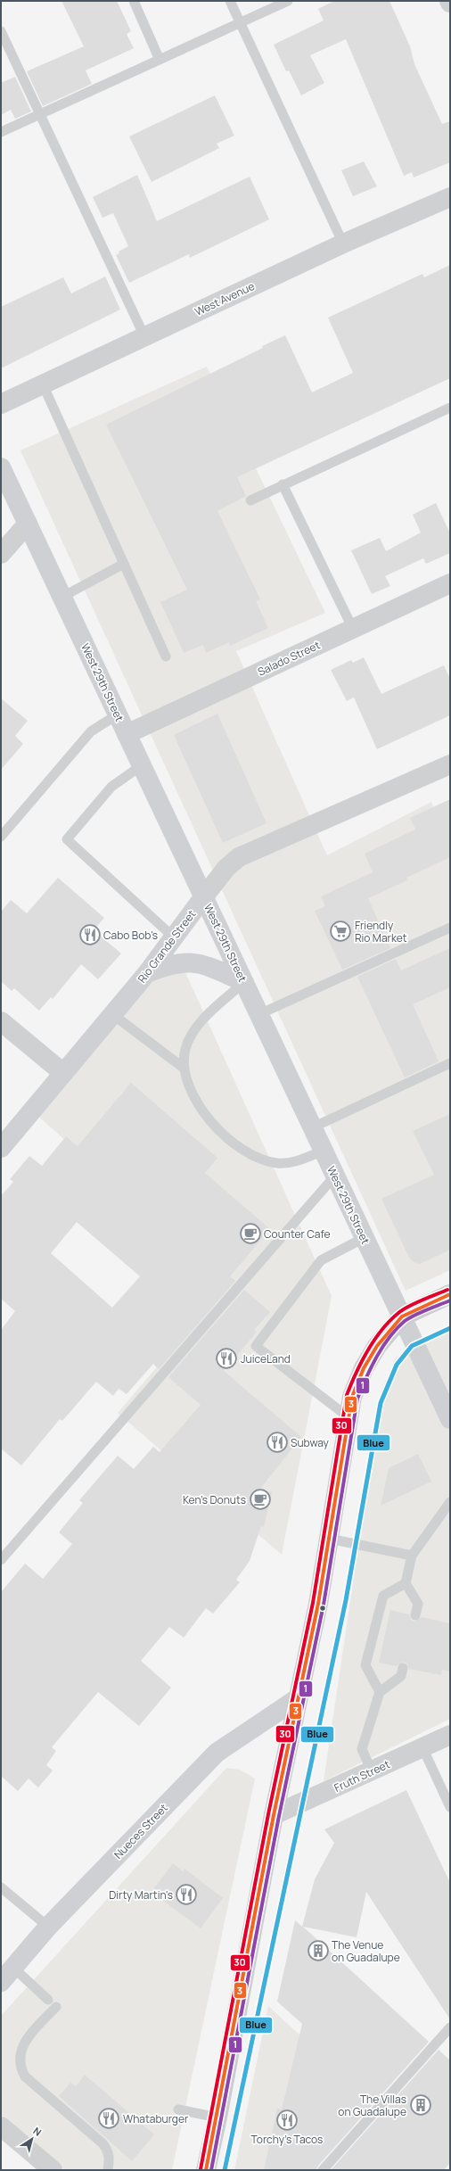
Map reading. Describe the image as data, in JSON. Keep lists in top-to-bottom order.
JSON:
{
  "streets": {
    "street": [
      "West Avenue",
      "Salado Street",
      "West 29th Street",
      "Rio Grande Street",
      "Fruth Street",
      "Nueces Street"
    ]
  },
  "crossings": [
    ["Salado Street", "West 29th Street"],
    ["West 29th Street", "Rio Grande Street"]
  ],
  "places": {
    "supermarket": ["Friendly Rio Market"],
    "restaurant": [
      "Cabo Bob's",
      "JuiceLand",
      "Subway",
      "Dirty Martin's",
      "Whataburger",
      "Torchy's Tacos"
    ],
    "cafe": ["Counter Cafe", "Ken's Donuts"],
    "building": ["The Venue on Guadalupe", "The Villas on Guadalupe"]
  },
  "lines": [
    "transit line 30",
    "transit line 3",
    "transit line 1",
    "transit line Blue"
  ],
  "north": "top right"
}
